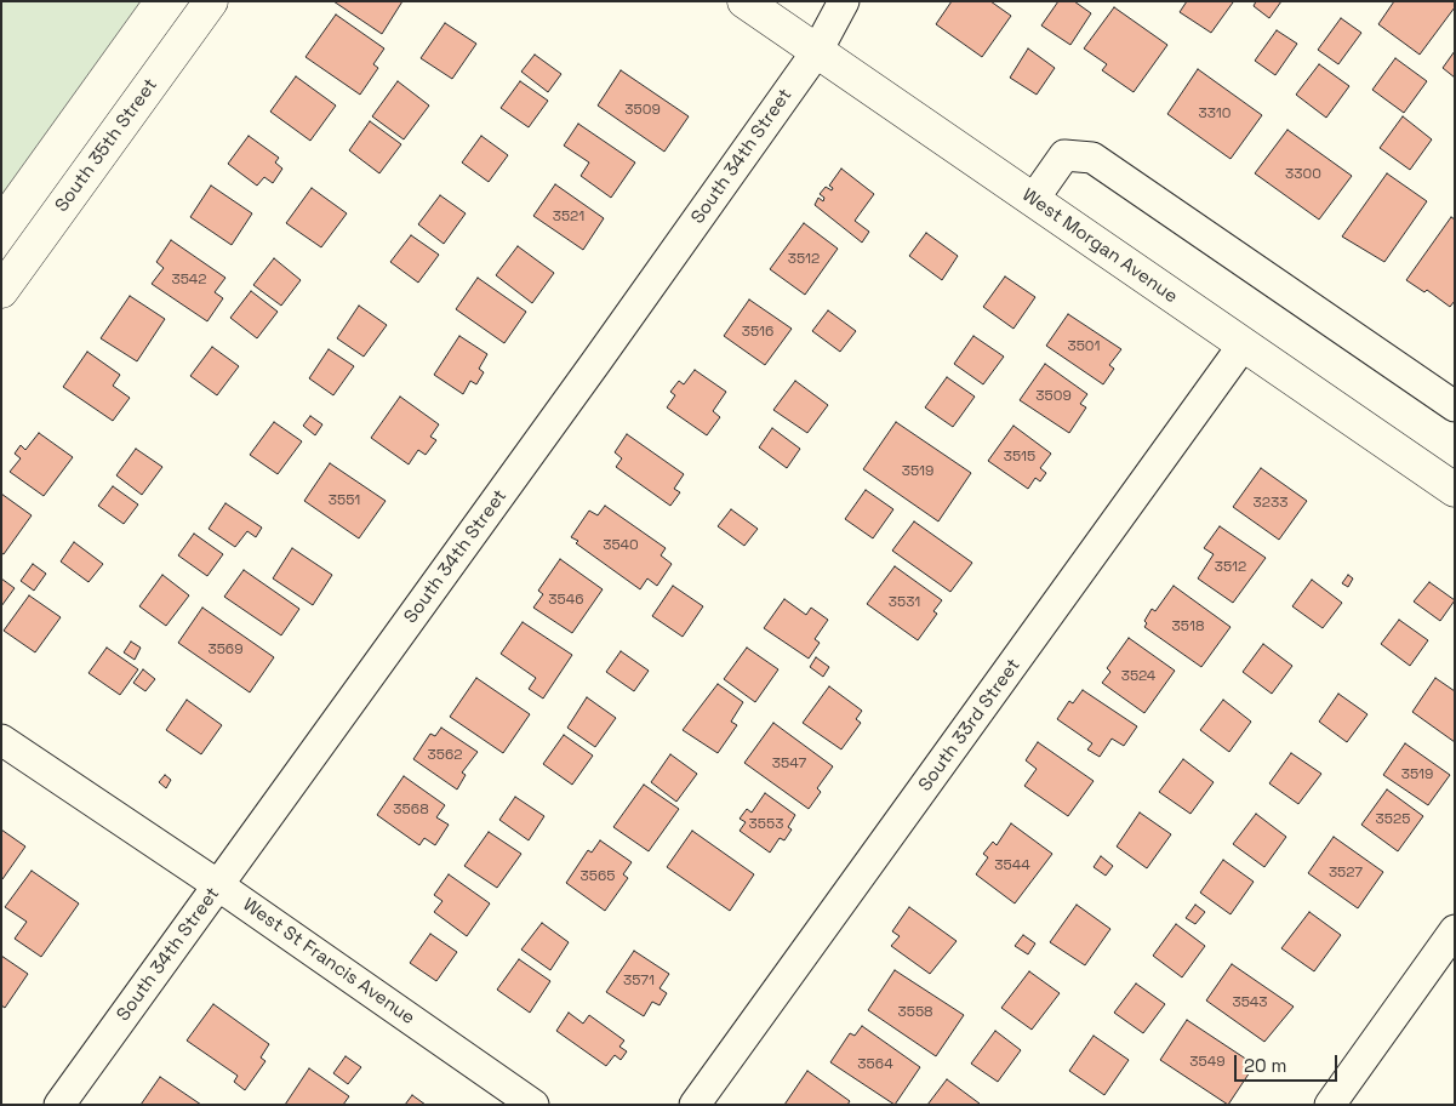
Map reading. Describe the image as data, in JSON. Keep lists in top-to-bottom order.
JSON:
{
  "streets": {
    "street": [
      "South 35th Street",
      "South 34th Street",
      "West Morgan Avenue",
      "South 33rd Street",
      "West St Francis Avenue"
    ]
  },
  "crossings": [
    ["South 34th Street", "West Morgan Avenue"],
    ["South 34th Street", "West St Francis Avenue"],
    ["West Morgan Avenue", "South 33rd Street"]
  ],
  "house_numbers": [
    "3509",
    "3310",
    "3300",
    "3521",
    "3512",
    "3542",
    "3516",
    "3501",
    "3509",
    "3515",
    "3519",
    "3551",
    "3233",
    "3540",
    "3512",
    "3546",
    "3531",
    "3518",
    "3569",
    "3524",
    "3562",
    "3547",
    "3519",
    "3568",
    "3525",
    "3553",
    "3544",
    "3527",
    "3565",
    "3571",
    "3543",
    "3558",
    "3549",
    "3564"
  ],
  "scale_bar": "20 m"
}
